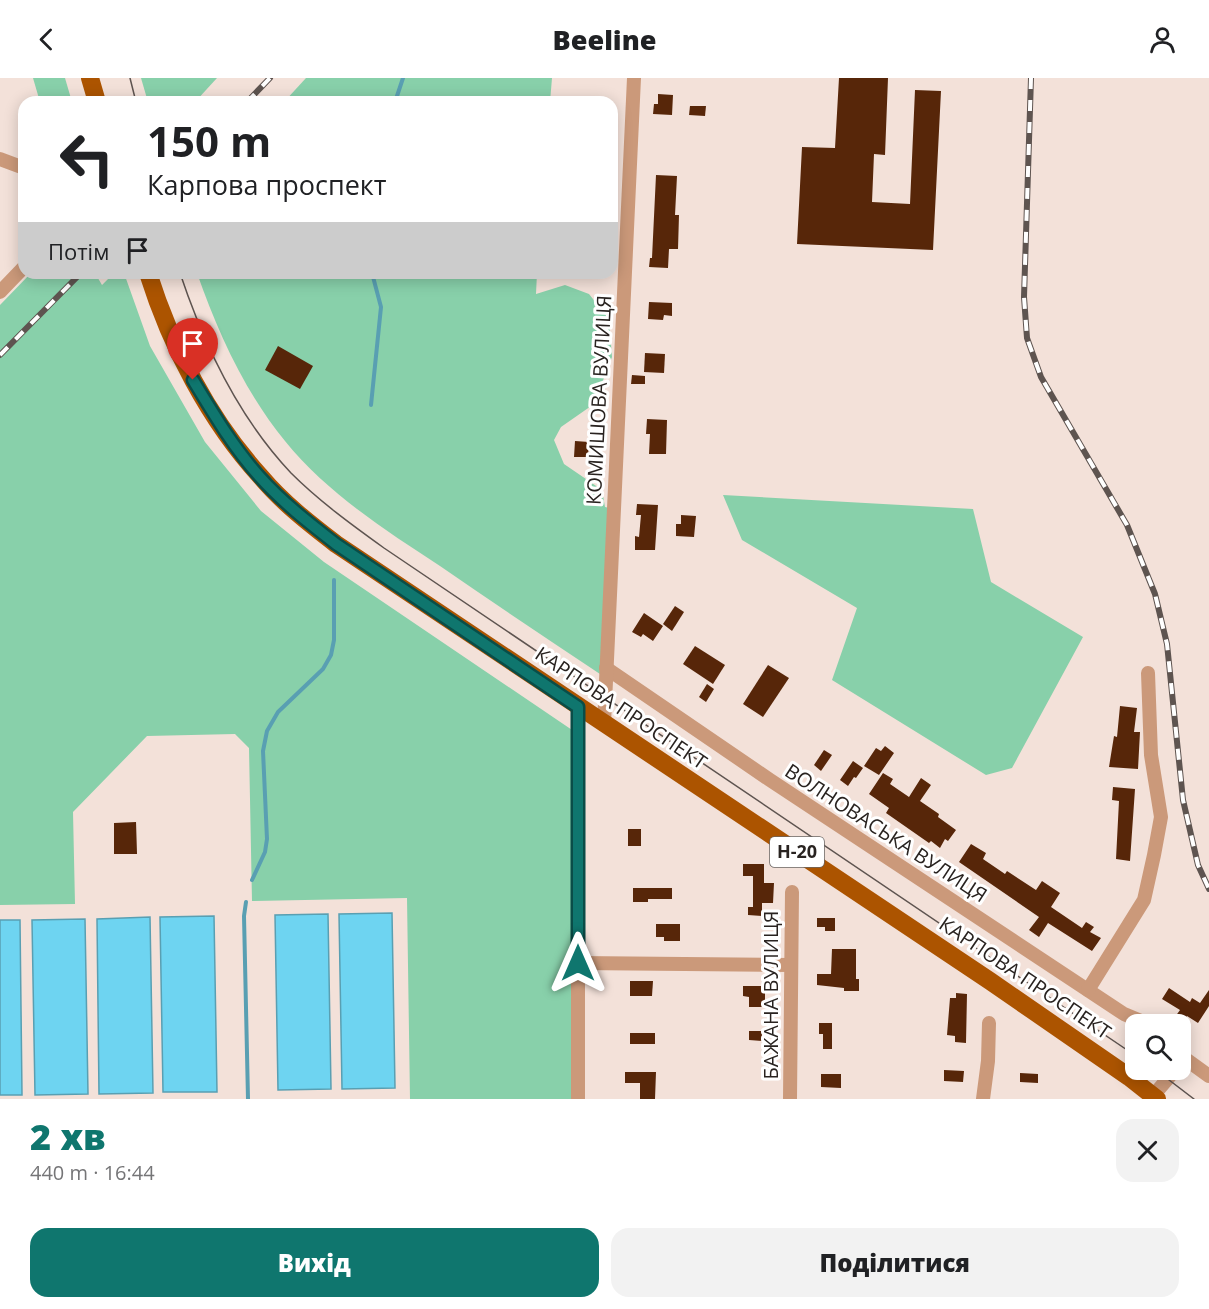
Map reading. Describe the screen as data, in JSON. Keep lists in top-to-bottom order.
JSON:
{
  "streets": {
    "main road": ["КАРПОВА ПРОСПЕКТ", "Н-20"],
    "street": ["КОМИШОВА ВУЛИЦЯ", "ВОЛНОВАСЬКА ВУЛИЦЯ", "БАЖАНА ВУЛИЦЯ"]
  },
  "crossings": [
    ["КОМИШОВА ВУЛИЦЯ", "КАРПОВА ПРОСПЕКТ"],
    ["КОМИШОВА ВУЛИЦЯ", "ВОЛНОВАСЬКА ВУЛИЦЯ"]
  ],
  "page": {
    "header": "Beeline",
    "turn": ["150 m", "Карпова проспект"],
    "then": "Потім",
    "heading": ["2 хв", "440 m · 16:44"],
    "buttons": ["Вихід", "Поділитися"]
  }
}
